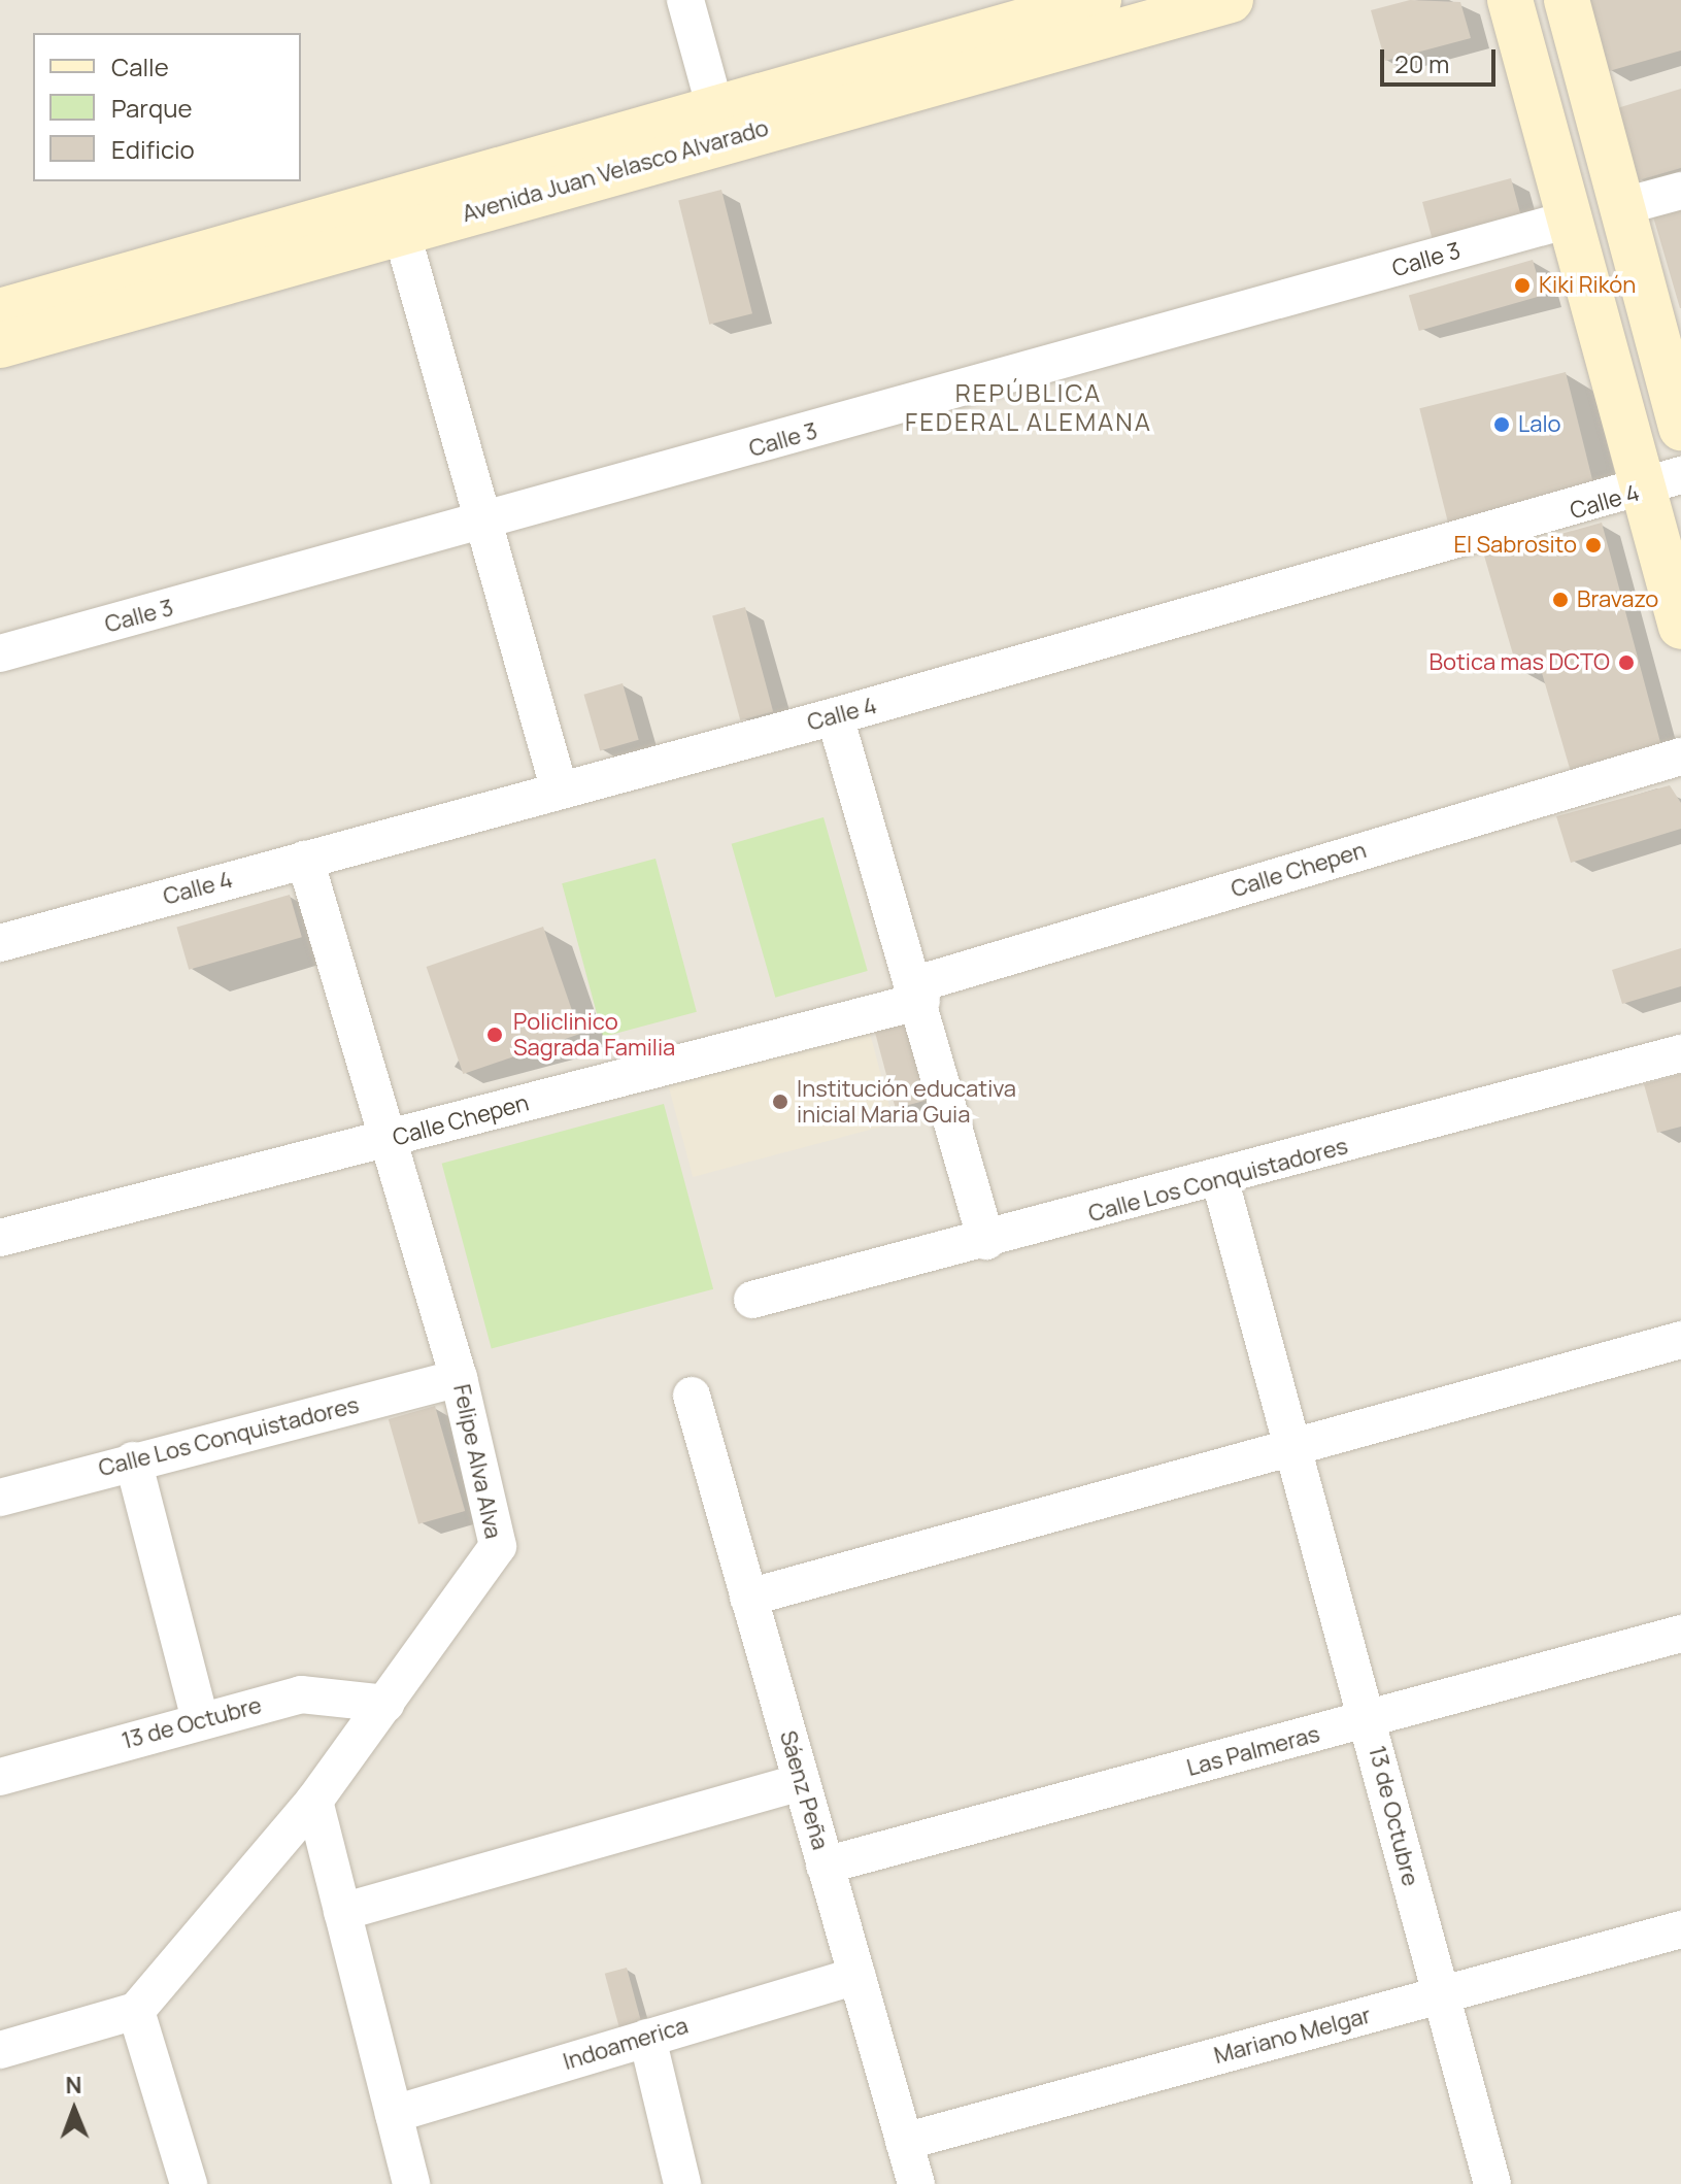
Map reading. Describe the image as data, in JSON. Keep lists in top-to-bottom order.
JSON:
{
  "streets": {
    "street": [
      "Avenida Juan Velasco Alvarado",
      "Calle 3",
      "Calle 4",
      "Calle Chepen",
      "Calle Los Conquistadores",
      "Felipe Alva Alva",
      "13 de Octubre",
      "Las Palmeras",
      "Sáenz Peña",
      "Mariano Melgar",
      "Indoamerica"
    ]
  },
  "crossings": [
    ["Calle 4", "Felipe Alva Alva"],
    ["Calle Chepen", "Felipe Alva Alva"],
    ["Calle Los Conquistadores", "Felipe Alva Alva"],
    ["Calle Los Conquistadores", "13 de Octubre"],
    ["Felipe Alva Alva", "13 de Octubre"],
    ["13 de Octubre", "Las Palmeras"],
    ["13 de Octubre", "Mariano Melgar"],
    ["Las Palmeras", "Sáenz Peña"],
    ["Sáenz Peña", "Mariano Melgar"],
    ["Sáenz Peña", "Indoamerica"]
  ],
  "districts": ["REPÚBLICA FEDERAL ALEMANA"],
  "places": [
    "Kiki Rikón",
    "Lalo",
    "El Sabrosito",
    "Bravazo",
    "Botica mas DCTO",
    "Policlinico Sagrada Familia",
    "Institución educativa inicial Maria Guia"
  ],
  "legend": ["Calle", "Parque", "Edificio"],
  "scale_bar": "20 m",
  "north": "top"
}
